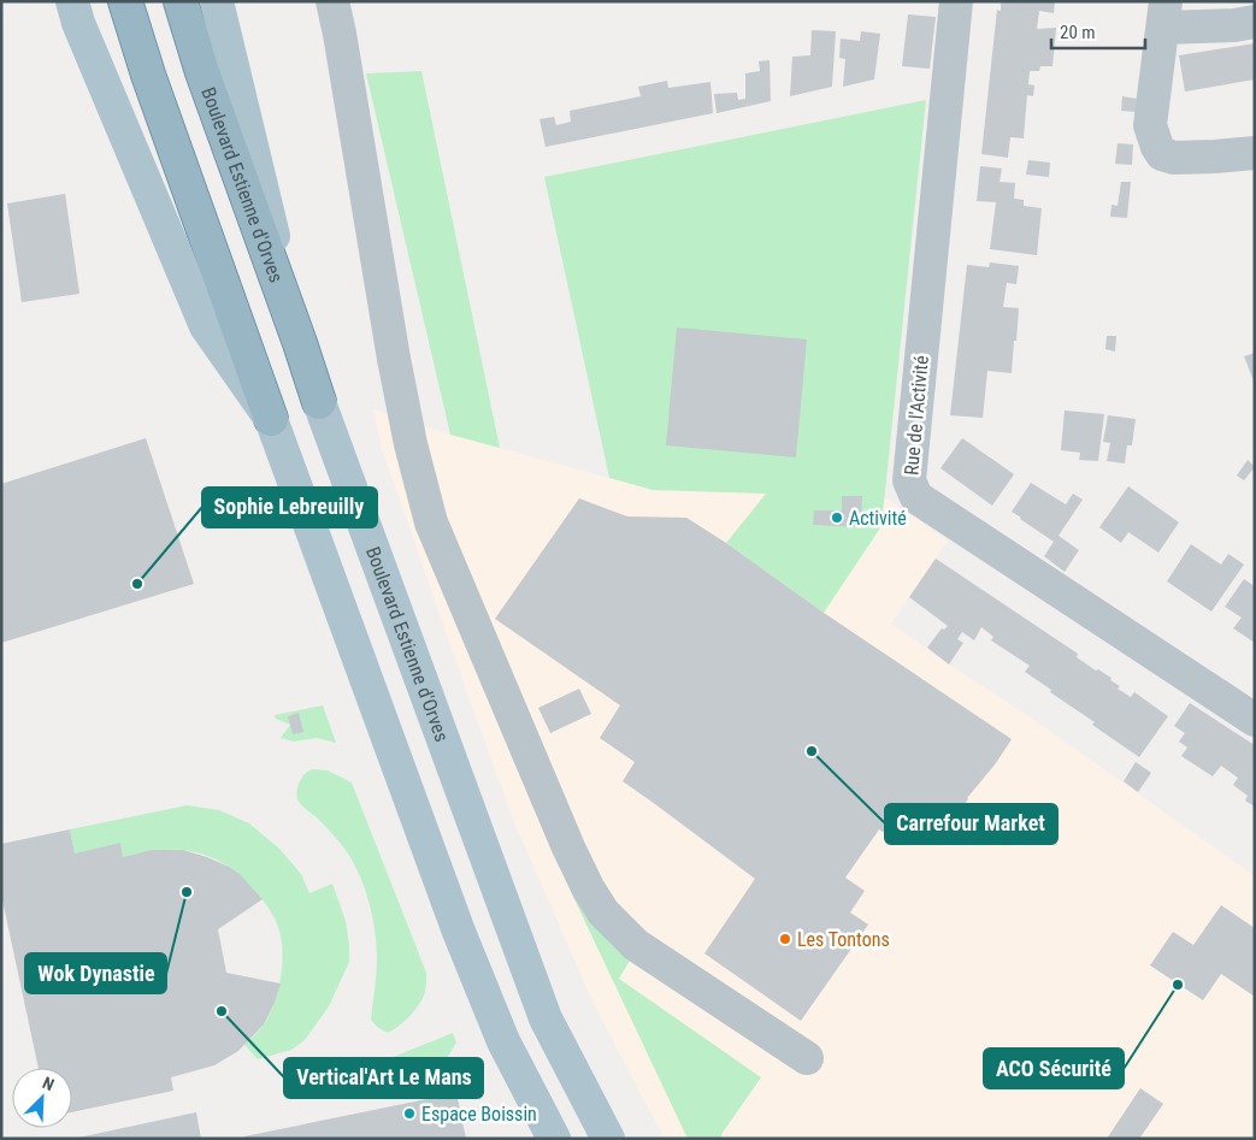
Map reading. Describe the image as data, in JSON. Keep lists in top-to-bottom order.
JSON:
{
  "streets": {
    "highway": ["Boulevard Estienne d'Orves"],
    "street": ["Rue de l'Activité"]
  },
  "places": [
    "Activité",
    "Sophie Lebreuilly",
    "Carrefour Market",
    "Wok Dynastie",
    "Les Tontons",
    "ACO Sécurité",
    "Vertical'Art Le Mans",
    "Espace Boissin"
  ],
  "scale_bar": "20 m",
  "north": "top right"
}
